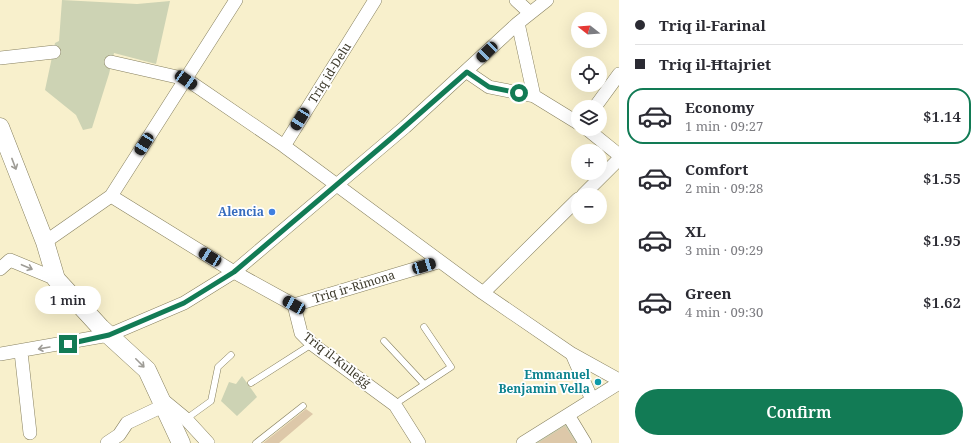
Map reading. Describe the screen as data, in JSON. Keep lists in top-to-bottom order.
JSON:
{
  "streets": {
    "street": ["Triq id-Delu", "Triq ir-Rimona", "Triq il-Kulleġġ"]
  },
  "crossings": [
    ["Triq ir-Rimona", "Triq il-Kulleġġ"]
  ],
  "places": ["Alencia", "Emmanuel Benjamin Vella"],
  "north": "left",
  "page": {
    "banner": ["Triq il-Farinal", "Triq il-Ħtajriet"],
    "map_buttons": ["+", "−"],
    "list": [
      {
        "name": "Economy",
        "note": "1 min · 09:27",
        "value": "$1.14"
      },
      {
        "name": "Comfort",
        "note": "2 min · 09:28",
        "value": "$1.55"
      },
      {
        "name": "XL",
        "note": "3 min · 09:29",
        "value": "$1.95"
      },
      {
        "name": "Green",
        "note": "4 min · 09:30",
        "value": "$1.62"
      }
    ],
    "bubble": "1 min",
    "buttons": "Confirm"
  }
}
